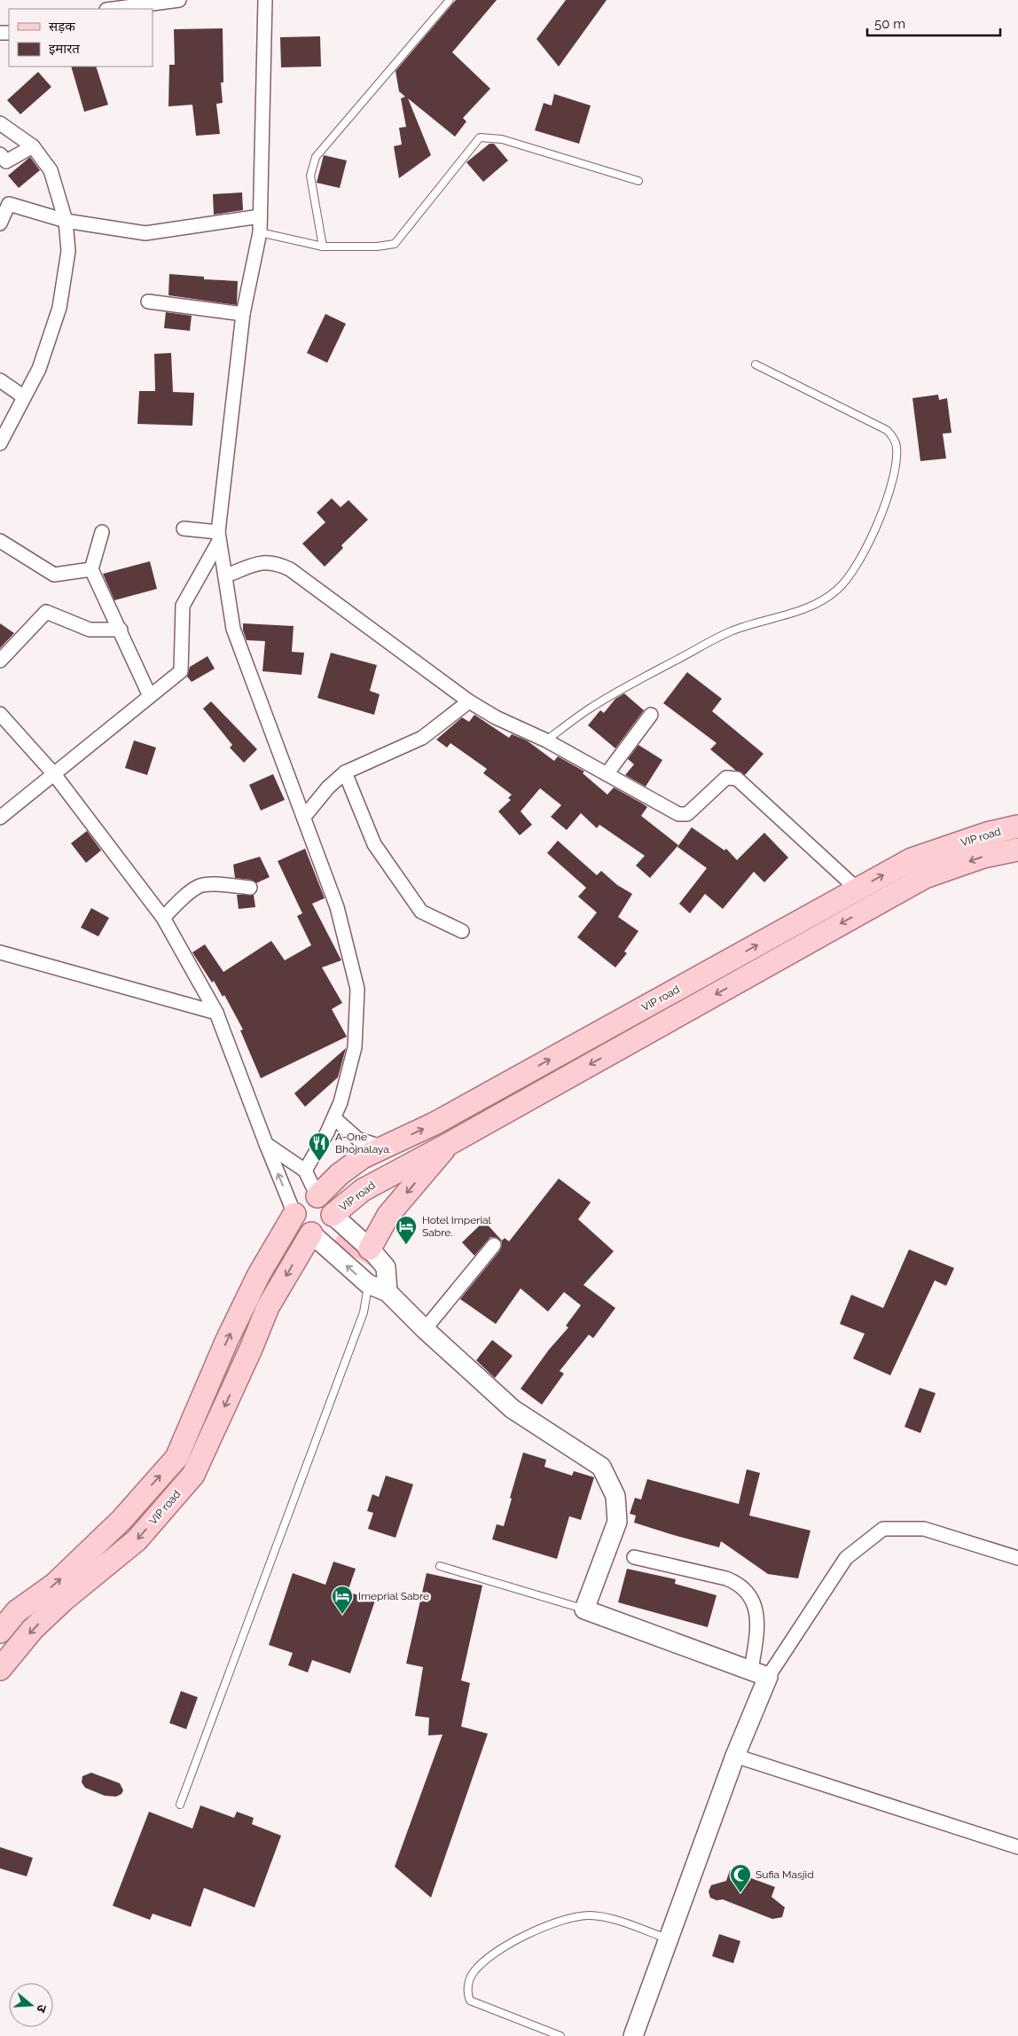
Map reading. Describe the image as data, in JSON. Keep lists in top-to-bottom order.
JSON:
{
  "streets": {
    "main road": ["VIP road"]
  },
  "places": {
    "restaurant": ["A-One Bhojnalaya."],
    "hotel": ["Hotel Imperial Sabre.", "Imeprial Sabre"],
    "mosque": ["Sufia Masjid"]
  },
  "legend": ["सड़क", "इमारत"],
  "scale_bar": "50 m",
  "north": "right"
}
